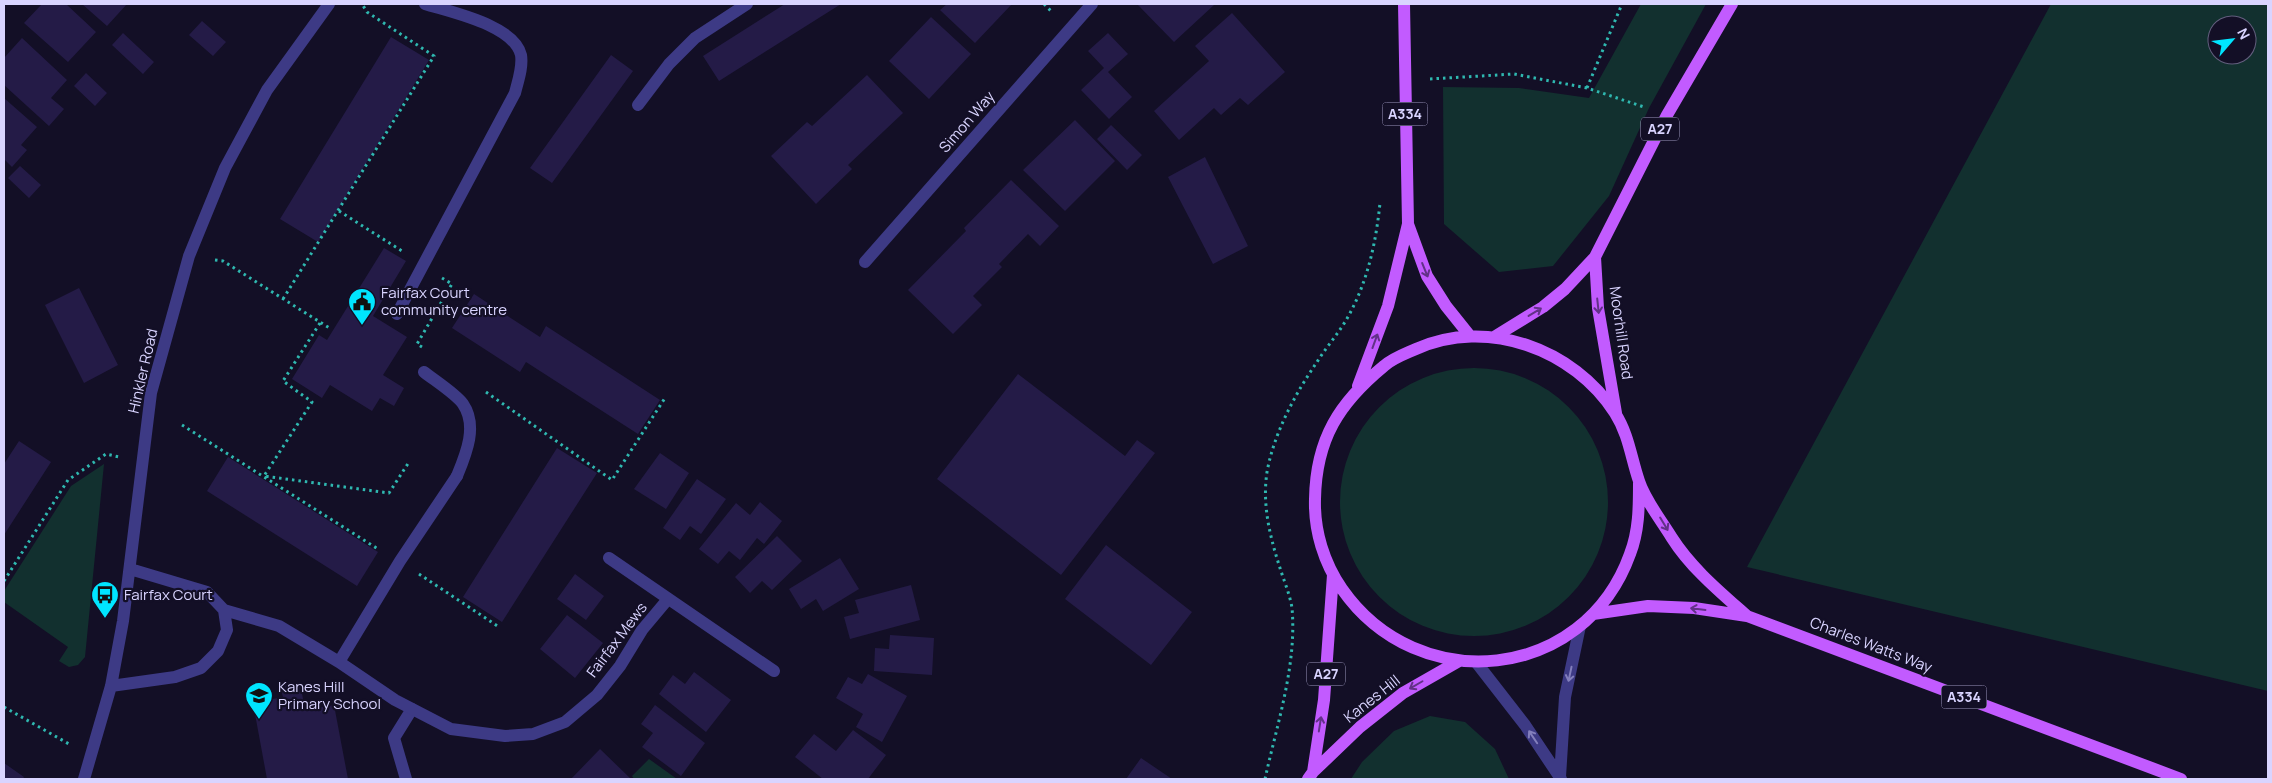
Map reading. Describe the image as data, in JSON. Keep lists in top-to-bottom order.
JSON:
{
  "streets": {
    "main road": [
      "A334",
      "A27",
      "Moorhill Road",
      "Charles Watts Way",
      "Kanes Hill"
    ],
    "street": ["Simon Way", "Hinkler Road", "Fairfax Mews"]
  },
  "crossings": [
    ["A27", "Moorhill Road"]
  ],
  "one_way": ["Moorhill Road"],
  "places": {
    "public building": ["Fairfax Court community centre"],
    "bus stop": ["Fairfax Court"],
    "school or university": ["Kanes Hill Primary School"]
  },
  "north": "top right"
}
